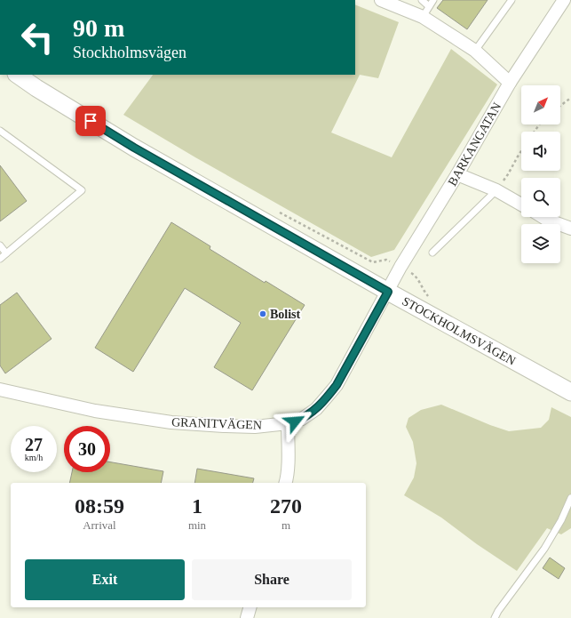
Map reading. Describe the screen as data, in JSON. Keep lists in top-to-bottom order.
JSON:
{
  "streets": {
    "main road": ["STOCKHOLMSVÄGEN"],
    "street": ["BARKANGATAN", "GRANITVÄGEN"]
  },
  "crossings": [
    ["BARKANGATAN", "STOCKHOLMSVÄGEN"],
    ["BARKANGATAN", "GRANITVÄGEN"],
    ["STOCKHOLMSVÄGEN", "GRANITVÄGEN"]
  ],
  "places": ["Bolist"],
  "north": "top right",
  "page": {
    "turn": ["90 m", "Stockholmsvägen"],
    "speed": "27 km/h",
    "limit": "30",
    "eta": [
      "08:59",
      "Arrival",
      "1",
      "min",
      "270",
      "m"
    ],
    "buttons": ["Exit", "Share"]
  }
}
